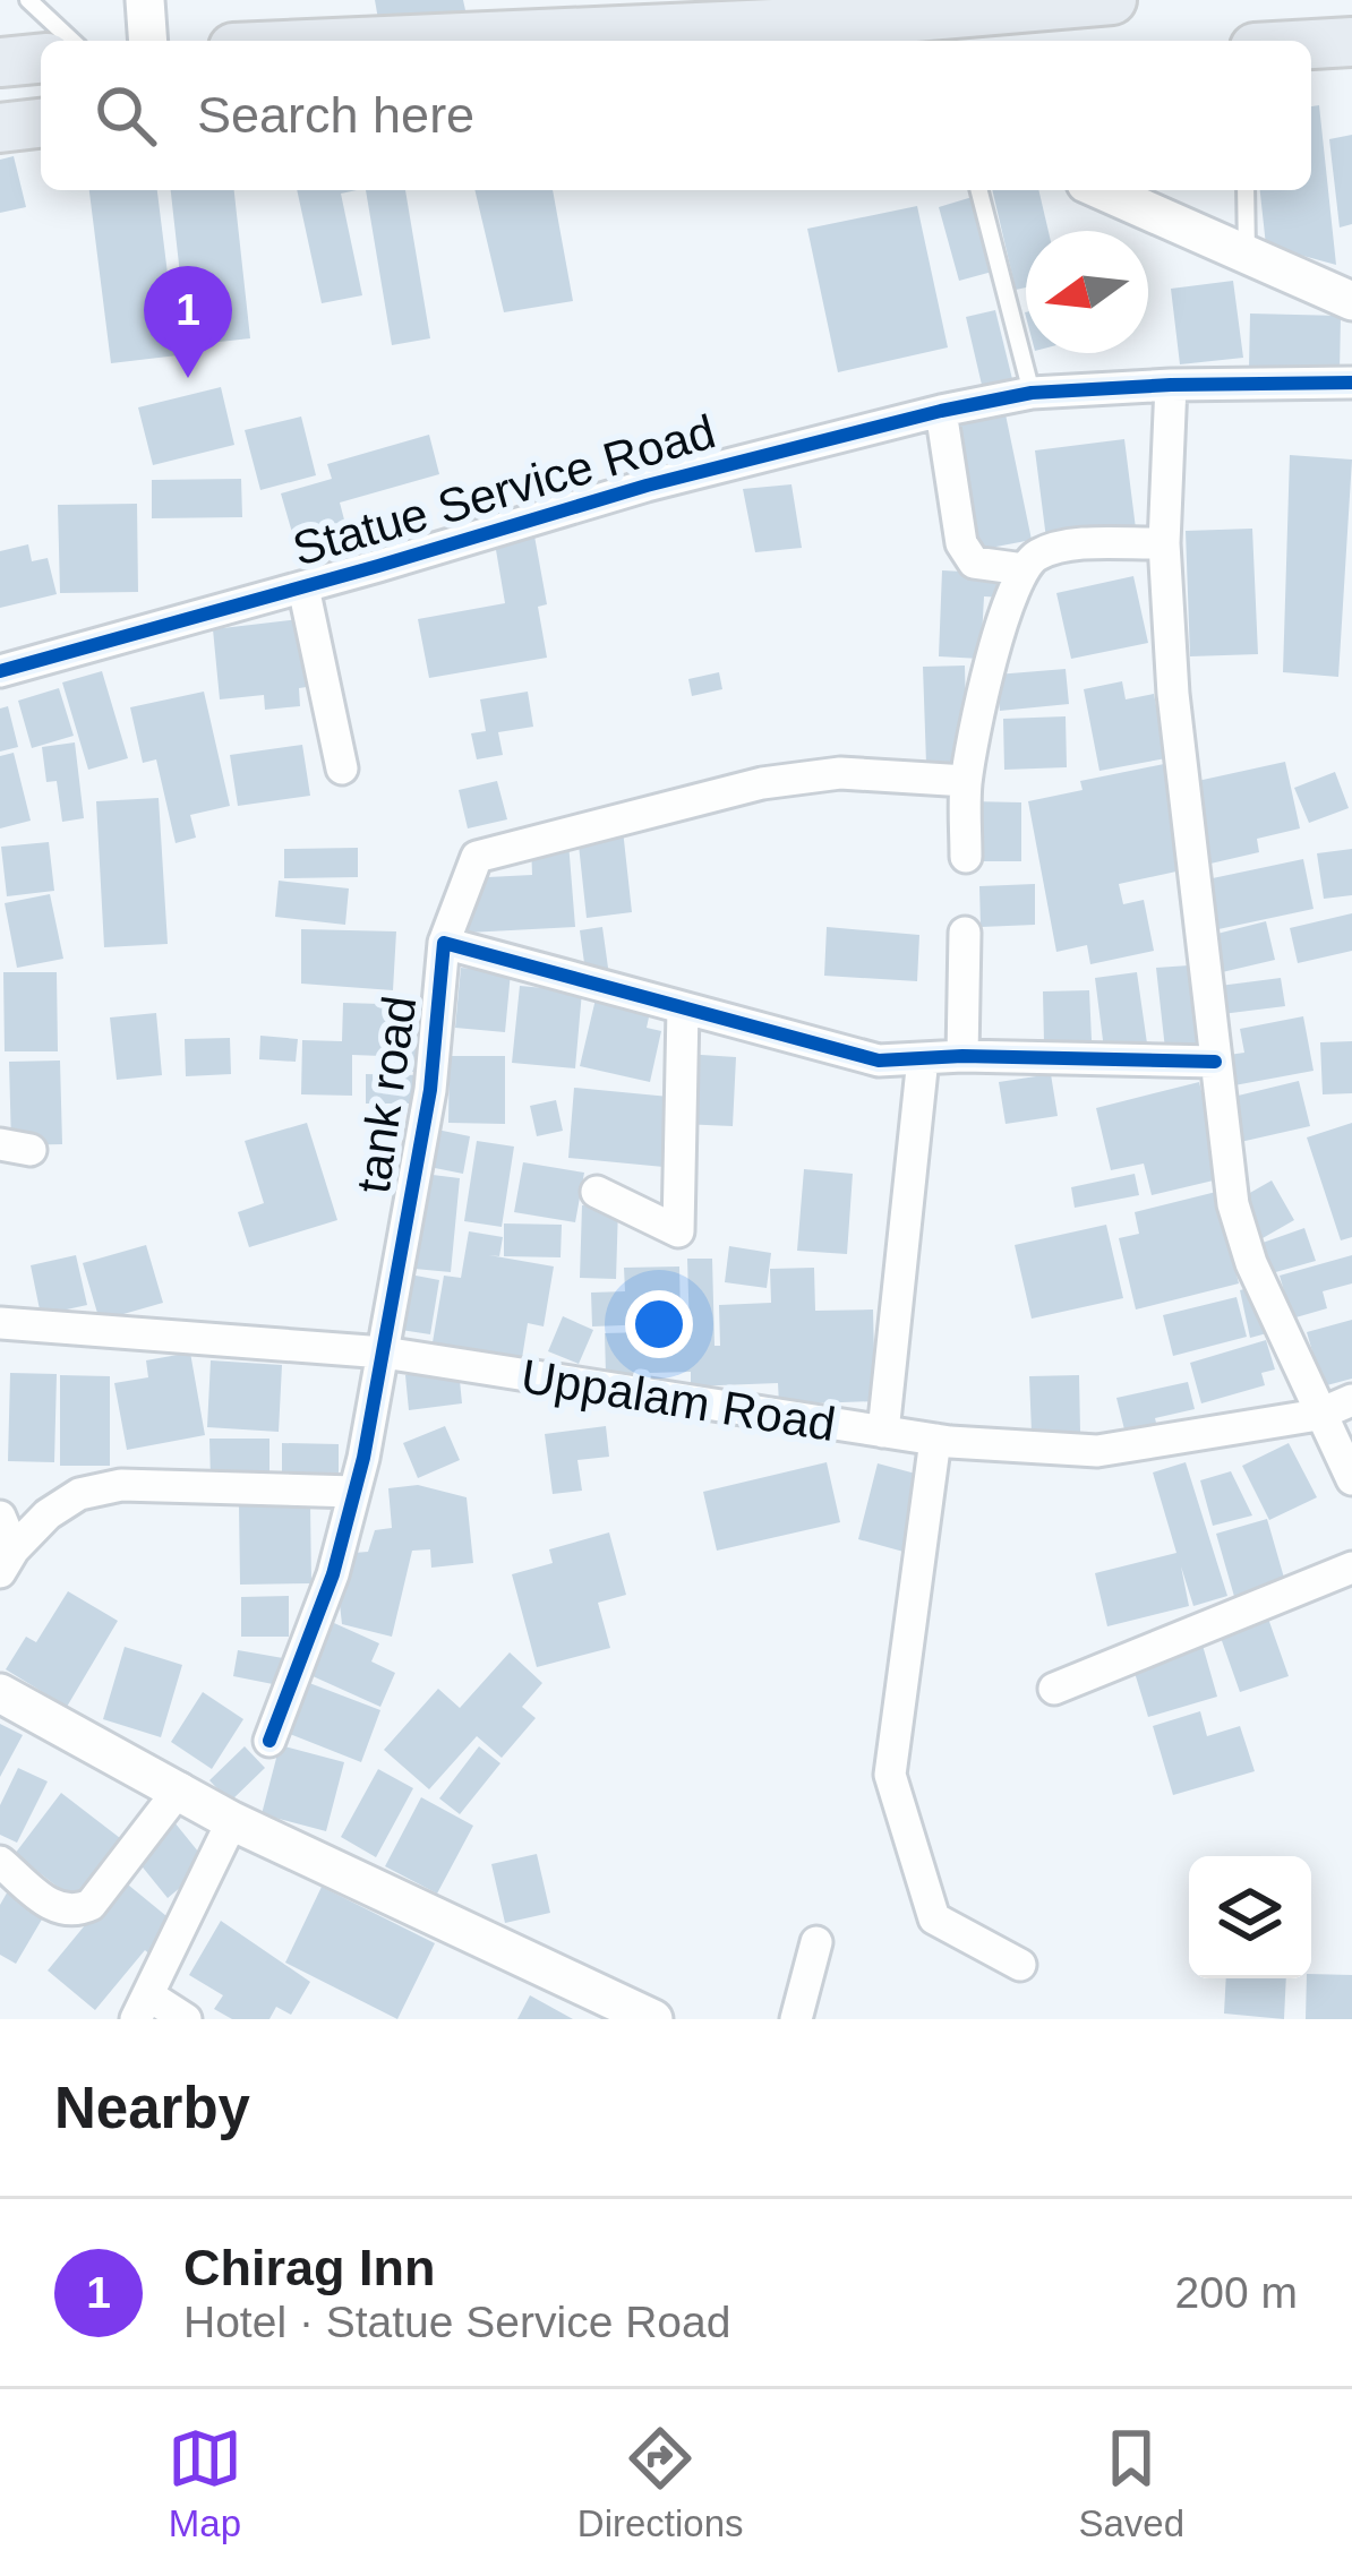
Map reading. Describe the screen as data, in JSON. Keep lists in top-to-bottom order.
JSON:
{
  "streets": {
    "street": ["Statue Service Road", "tank road", "Uppalam Road"]
  },
  "crossings": [
    ["tank road", "Uppalam Road"]
  ],
  "north": "left",
  "page": {
    "search": "Search here",
    "pins": "1",
    "heading": "Nearby",
    "list": [
      {
        "mark": "1",
        "name": "Chirag Inn",
        "note": "Hotel · Statue Service Road",
        "value": "200 m"
      }
    ],
    "nav": ["Map", "Directions", "Saved"]
  }
}
